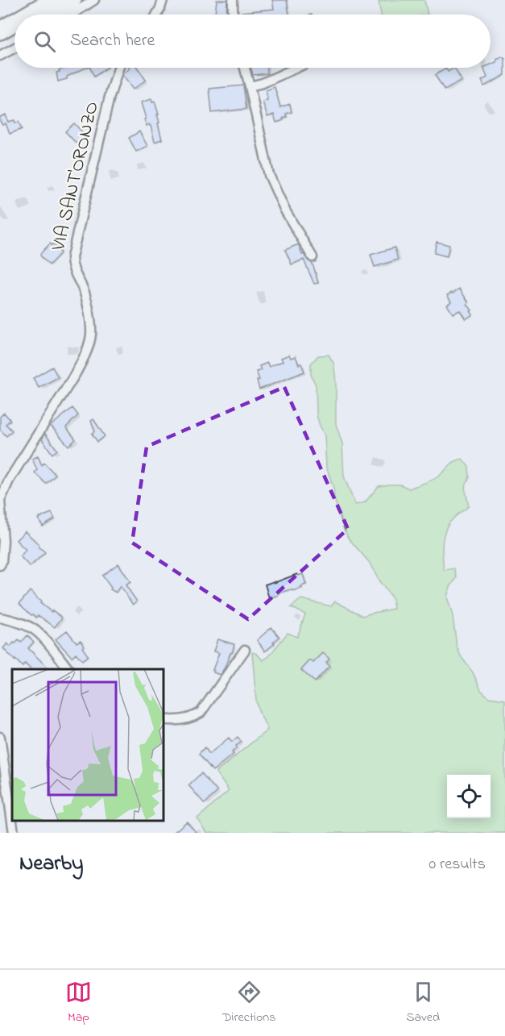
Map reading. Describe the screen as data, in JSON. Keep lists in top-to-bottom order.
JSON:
{
  "streets": {
    "street": ["VIA SANT'ORONZO"]
  },
  "page": {
    "search": "Search here",
    "heading": ["Nearby", "0 results"],
    "nav": ["Map", "Directions", "Saved"]
  }
}
